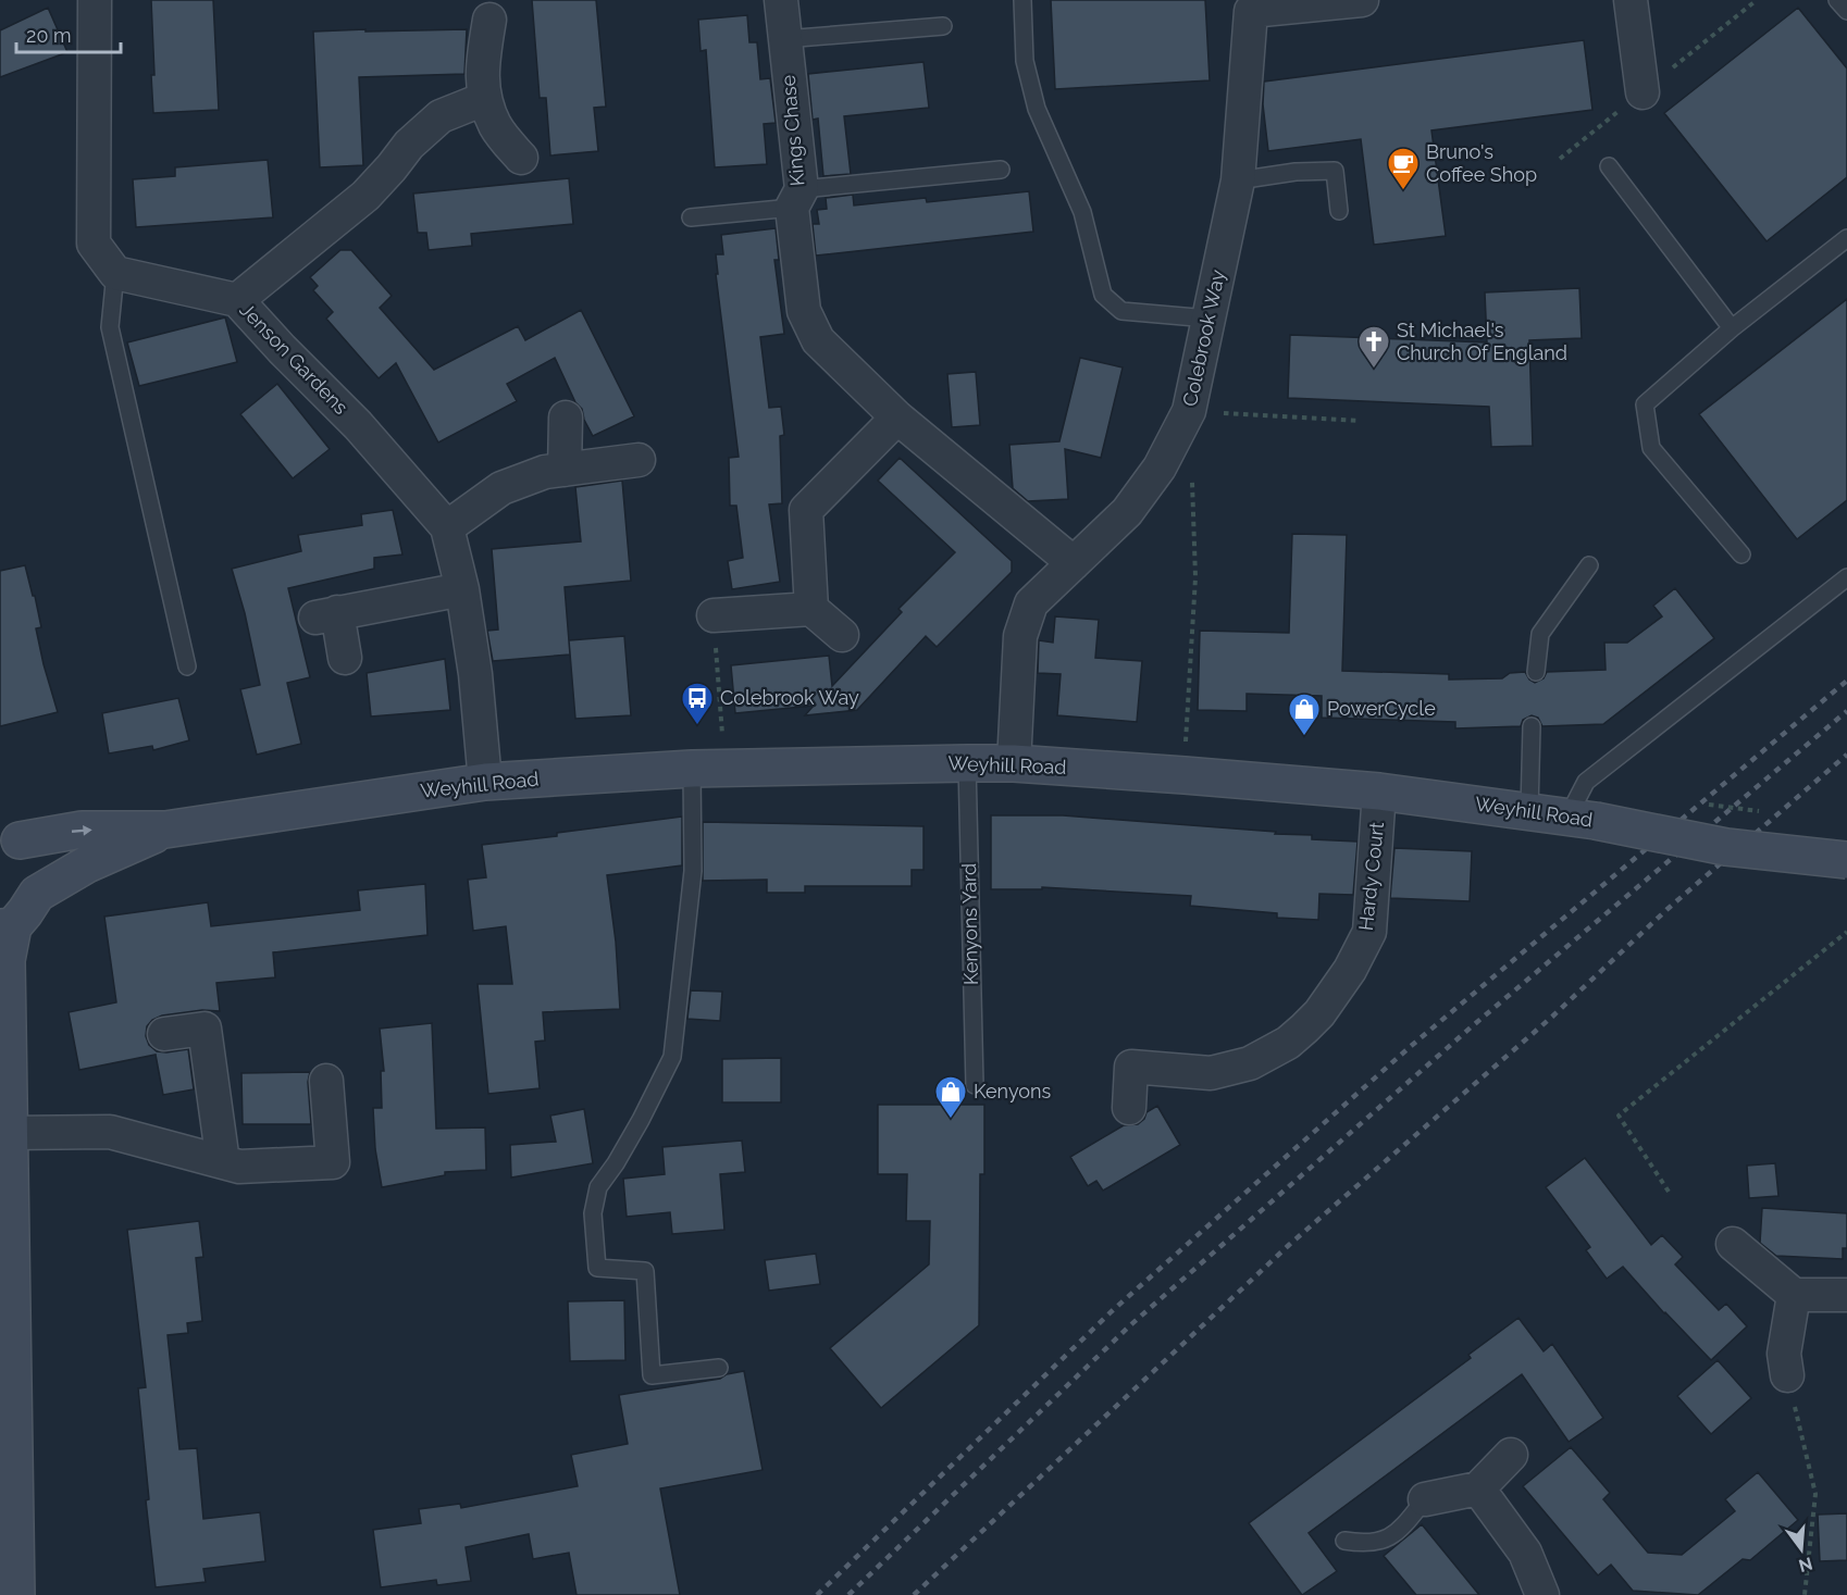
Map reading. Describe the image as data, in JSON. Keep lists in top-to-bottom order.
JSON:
{
  "streets": {
    "main road": ["Weyhill Road"],
    "street": [
      "Kings Chase",
      "Colebrook Way",
      "Jenson Gardens",
      "Hardy Court"
    ],
    "lane": ["Kenyons Yard"]
  },
  "crossings": [
    ["Kings Chase", "Colebrook Way"],
    ["Colebrook Way", "Weyhill Road"],
    ["Jenson Gardens", "Weyhill Road"],
    ["Weyhill Road", "Hardy Court"],
    ["Weyhill Road", "Kenyons Yard"]
  ],
  "places": {
    "cafe": ["Bruno's Coffee Shop"],
    "church": ["St Michael's Church Of England"],
    "bus stop": ["Colebrook Way"],
    "shop": ["PowerCycle", "Kenyons"]
  },
  "scale_bar": "20 m",
  "north": "bottom"
}
